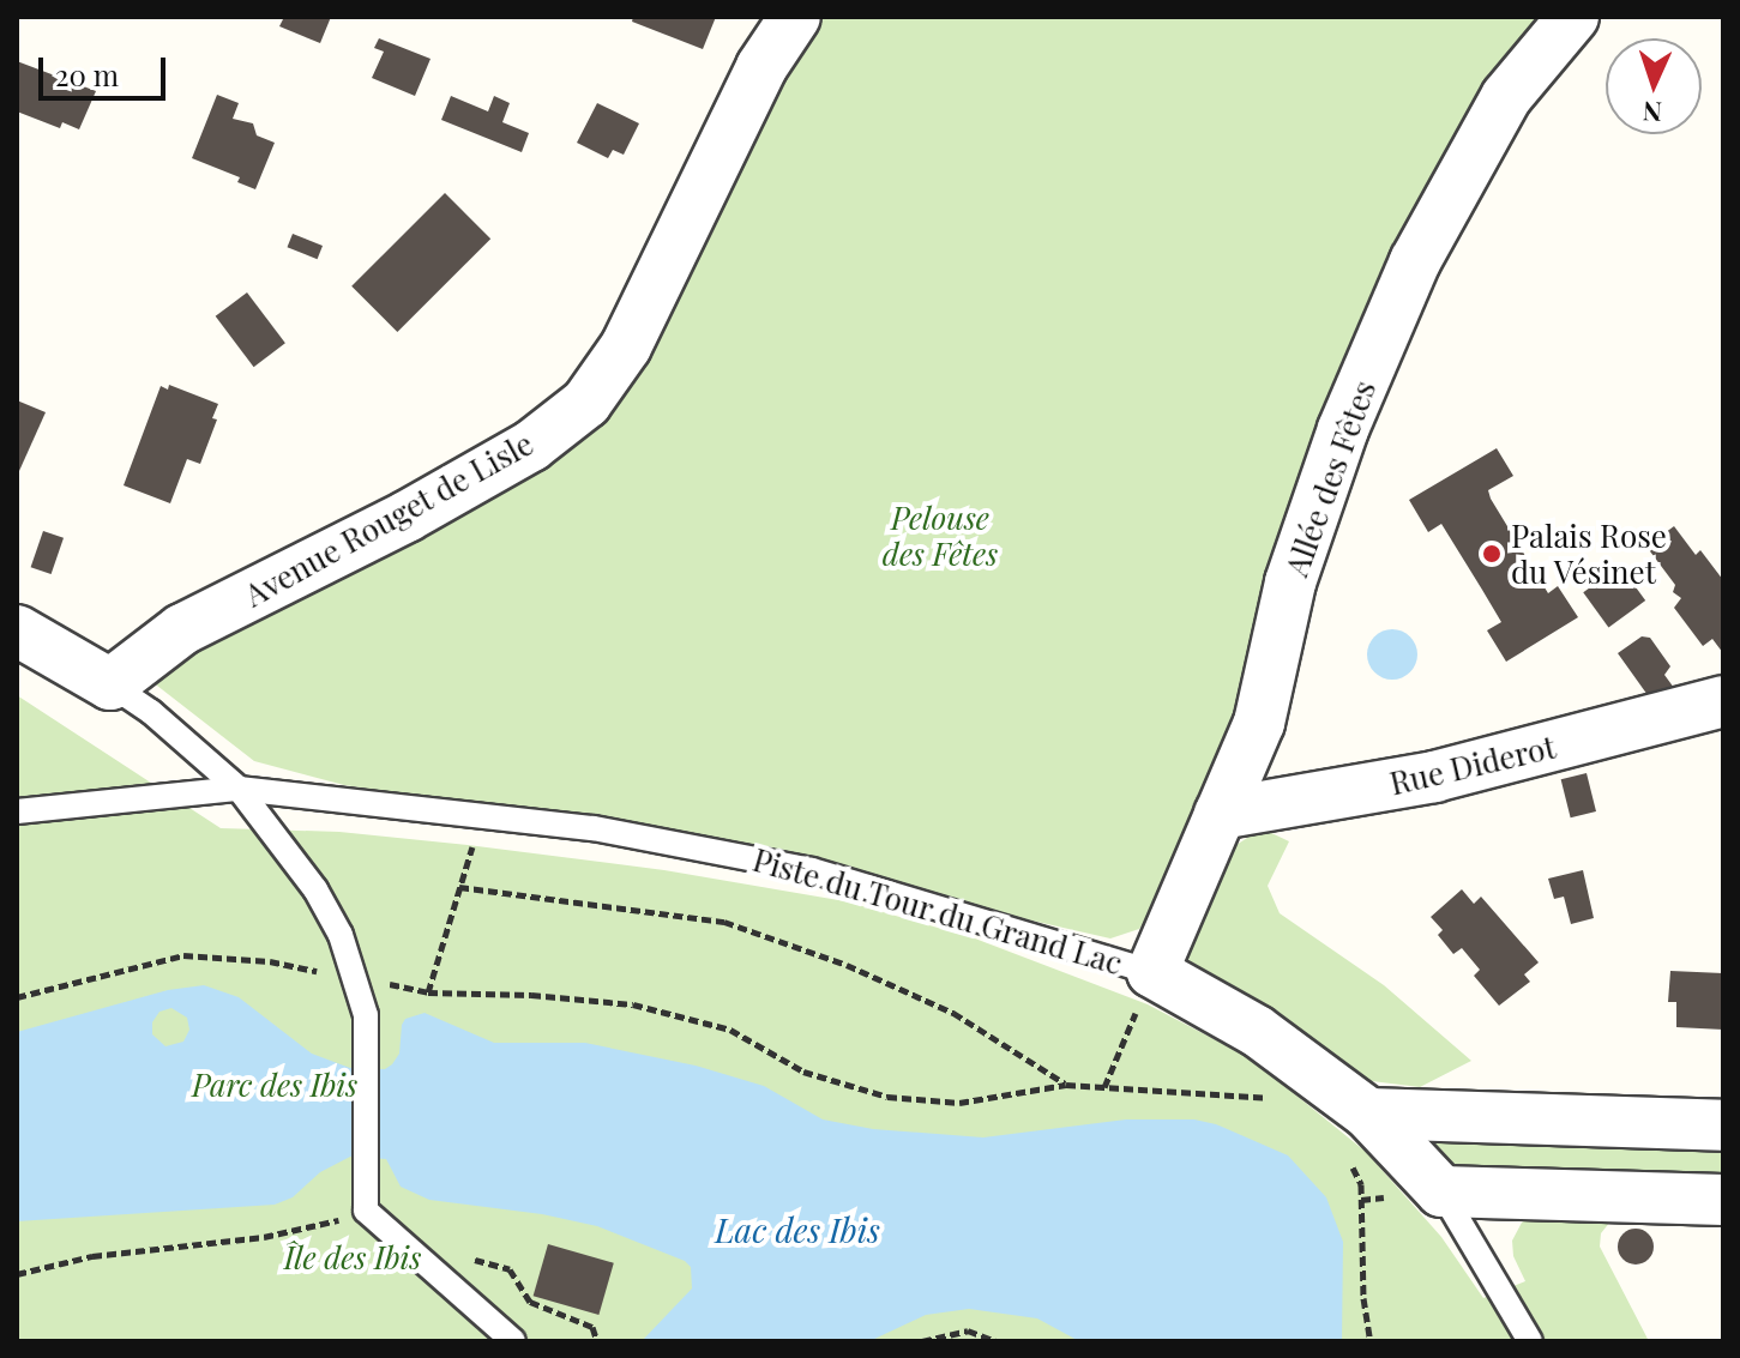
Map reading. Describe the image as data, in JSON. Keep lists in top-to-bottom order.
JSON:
{
  "streets": {
    "street": [
      "Allée des Fêtes",
      "Avenue Rouget de Lisle",
      "Rue Diderot",
      "Piste du Tour du Grand Lac"
    ]
  },
  "crossings": [
    ["Allée des Fêtes", "Rue Diderot"],
    ["Allée des Fêtes", "Piste du Tour du Grand Lac"]
  ],
  "water": ["Lac des Ibis"],
  "parks": ["Pelouse des Fêtes", "Parc des Ibis", "Île des Ibis"],
  "places": ["Palais Rose du Vésinet"],
  "scale_bar": "20 m",
  "north": "bottom"
}
